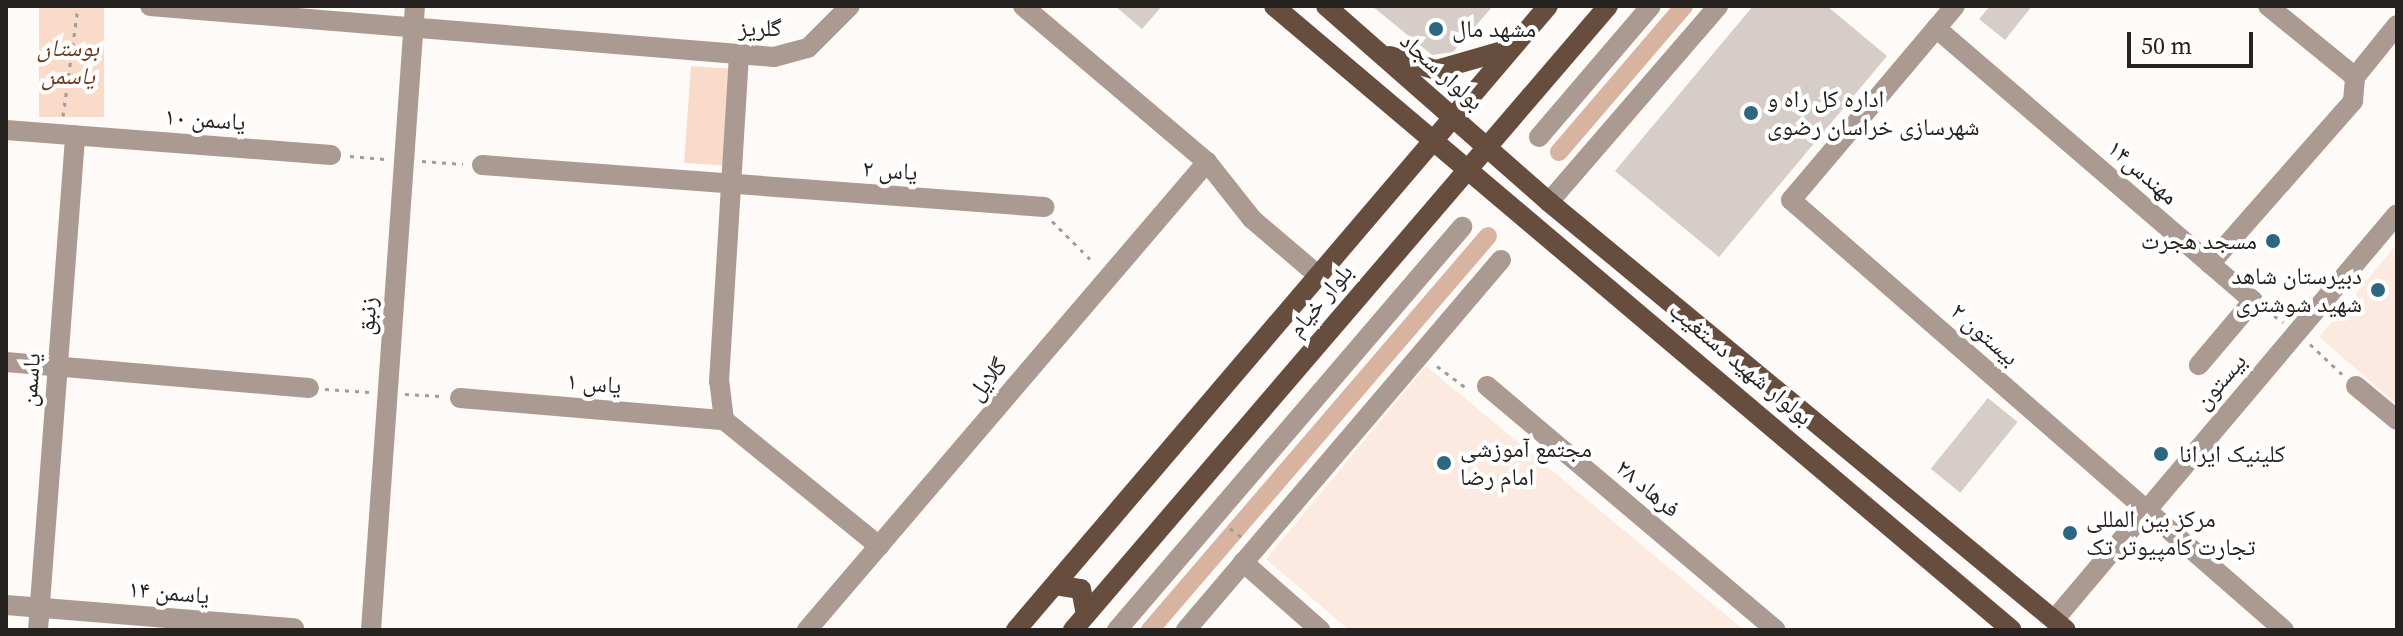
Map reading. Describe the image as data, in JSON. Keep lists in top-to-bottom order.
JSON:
{
  "streets": {
    "main road": ["بولوار سجاد", "بلوار خیام", "بولوار شهید دستغیب"],
    "street": [
      "گلریز",
      "یاسمن ۱۰",
      "یاس ۲",
      "مهندس۱۴",
      "زنبق",
      "بیستون ۲",
      "گلایل",
      "یاسمن",
      "بیستون",
      "یاس ۱",
      "فرهاد ۲۸",
      "یاسمن ۱۴"
    ]
  },
  "crossings": [
    ["گلریز", "زنبق"],
    ["بولوار سجاد", "بلوار خیام"],
    ["بولوار سجاد", "بولوار شهید دستغیب"],
    ["یاسمن ۱۰", "یاسمن"],
    ["مهندس۱۴", "بیستون ۲"],
    ["بلوار خیام", "بولوار شهید دستغیب"],
    ["بیستون ۲", "بیستون"],
    ["بولوار شهید دستغیب", "بیستون"],
    ["یاسمن", "یاسمن ۱۴"]
  ],
  "parks": ["بوستان یاسمن"],
  "places": [
    "مشهد مال",
    "اداره کل راه و شهرسازی خراسان رضوی",
    "مسجد هجرت",
    "دبیرستان شاهد شهید شوشتری",
    "کلینیک ایرانا",
    "مجتمع آموزشی امام رضا",
    "مرکز بین المللی تجارت کامپیوتر تک"
  ],
  "scale_bar": "50 m"
}
